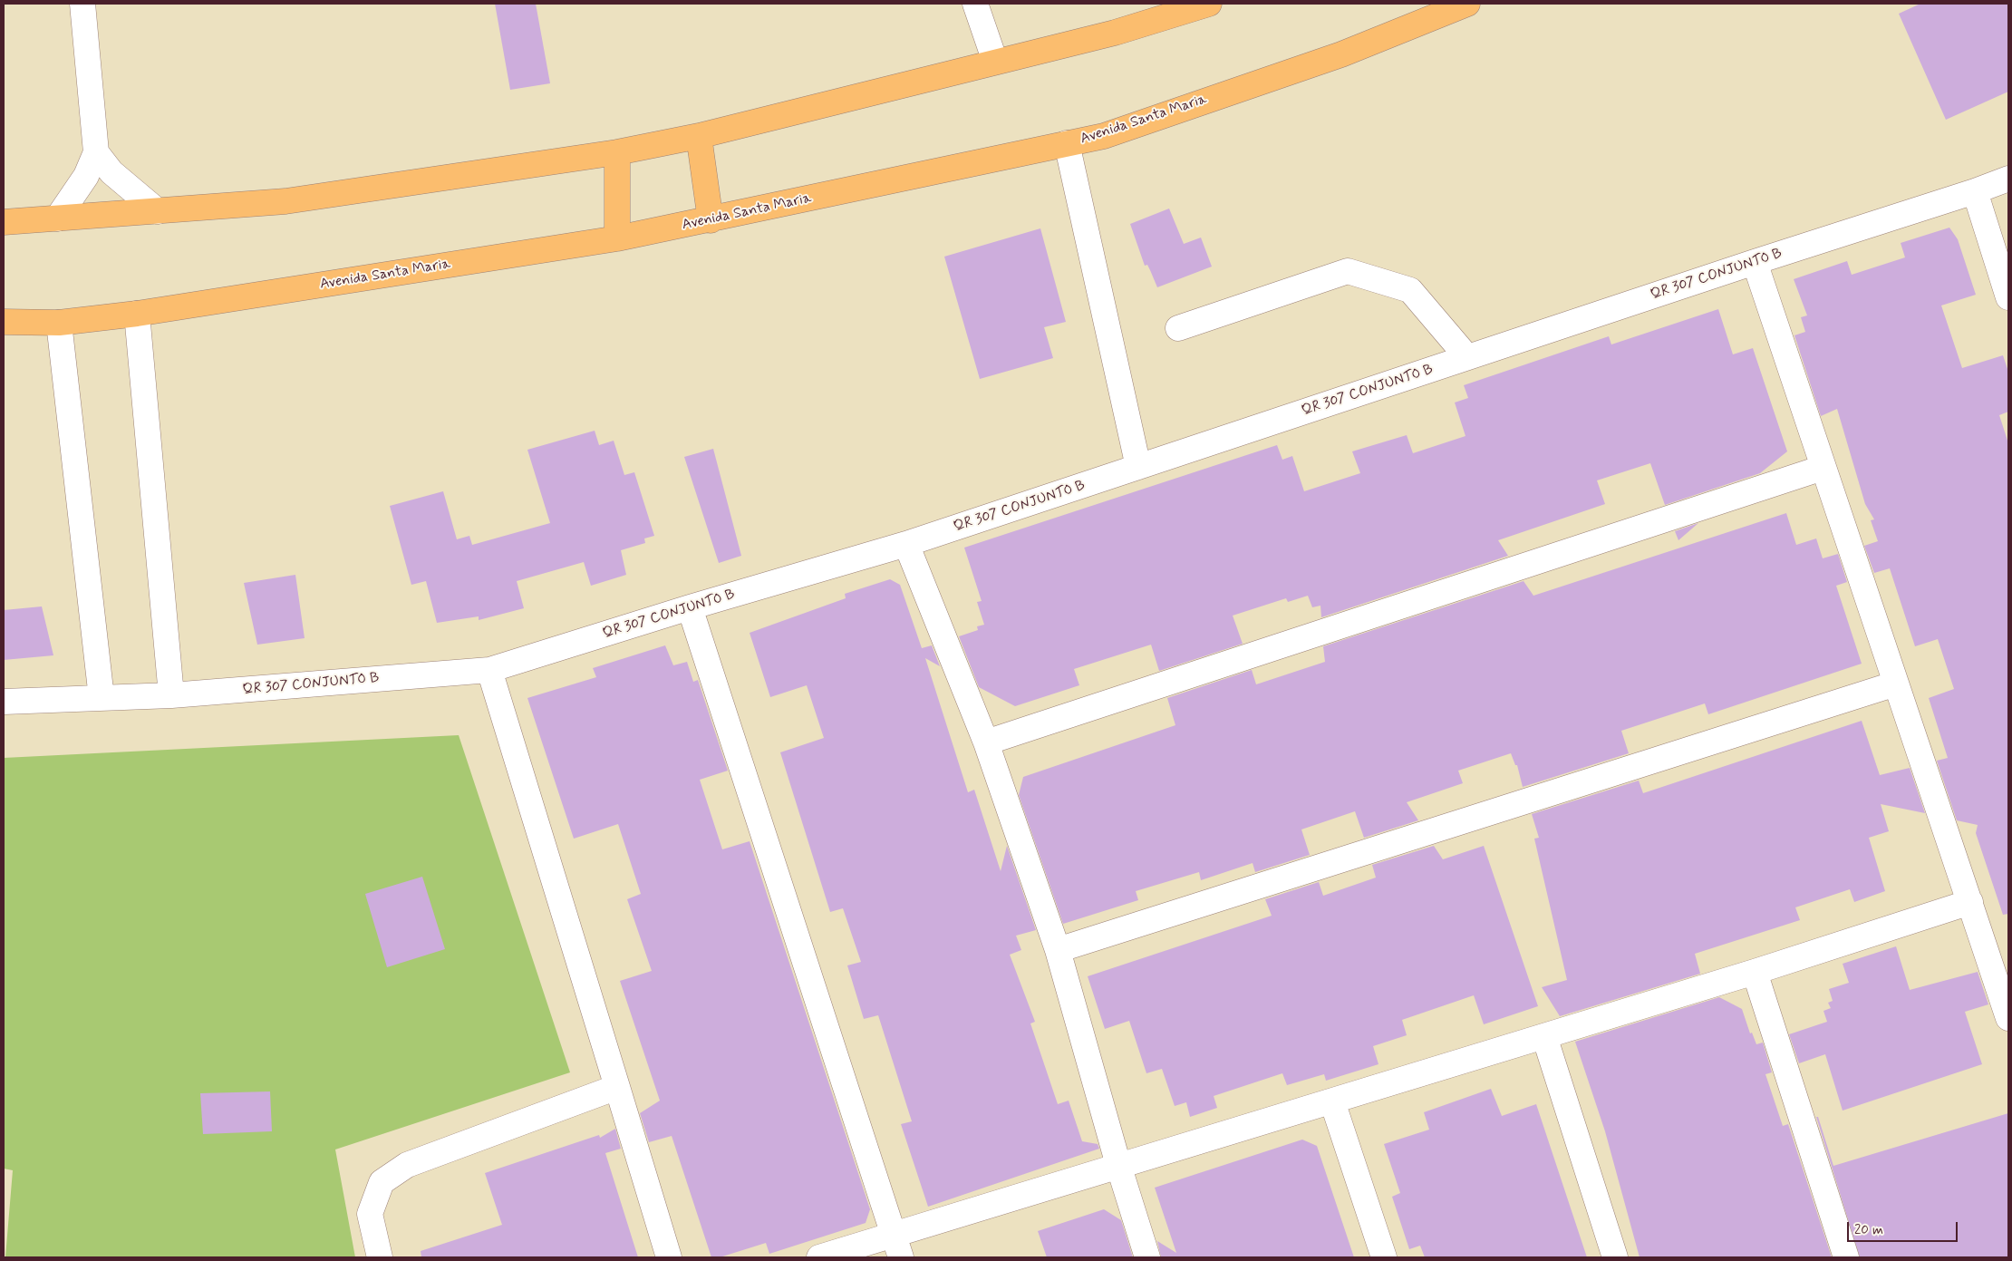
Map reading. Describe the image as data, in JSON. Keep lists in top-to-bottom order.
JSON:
{
  "streets": {
    "main road": ["Avenida Santa Maria"],
    "street": ["QR 307 CONJUNTO B"]
  },
  "scale_bar": "20 m"
}
